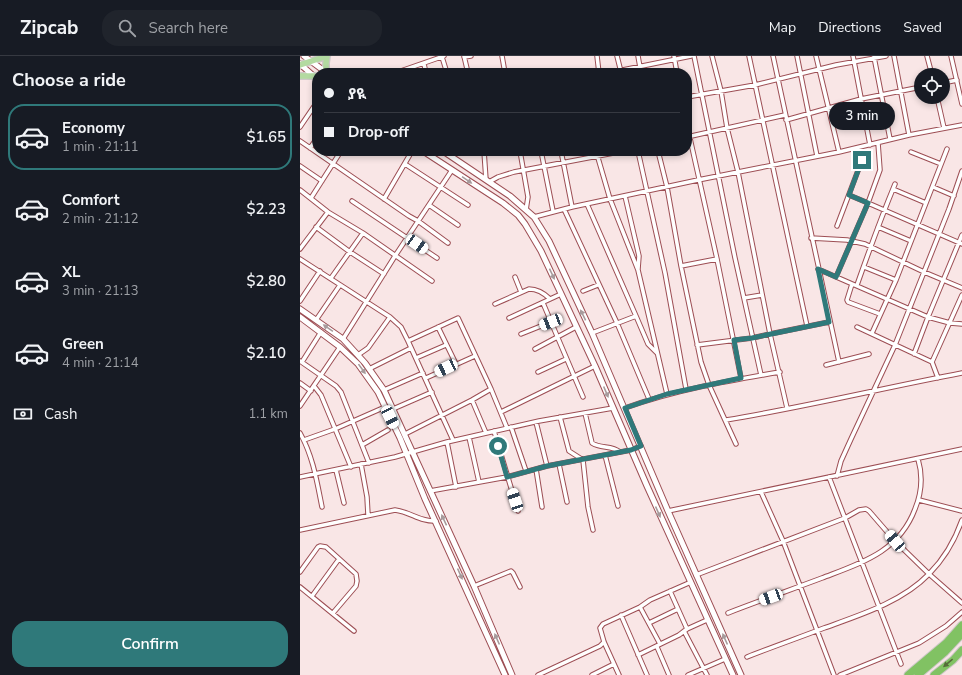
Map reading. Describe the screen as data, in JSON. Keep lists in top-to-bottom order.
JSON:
{
  "page": {
    "header": "Zipcab",
    "search": "Search here",
    "nav": ["Map", "Directions", "Saved"],
    "heading": "Choose a ride",
    "banner": ["ያዪ", "Drop-off"],
    "bubble": "3 min",
    "list": [
      {
        "name": "Economy",
        "note": "1 min · 21:11",
        "value": "$1.65"
      },
      {
        "name": "Comfort",
        "note": "2 min · 21:12",
        "value": "$2.23"
      },
      {
        "name": "XL",
        "note": "3 min · 21:13",
        "value": "$2.80"
      },
      {
        "name": "Green",
        "note": "4 min · 21:14",
        "value": "$2.10"
      }
    ],
    "pay": ["Cash", "1.1 km"],
    "buttons": "Confirm"
  }
}
